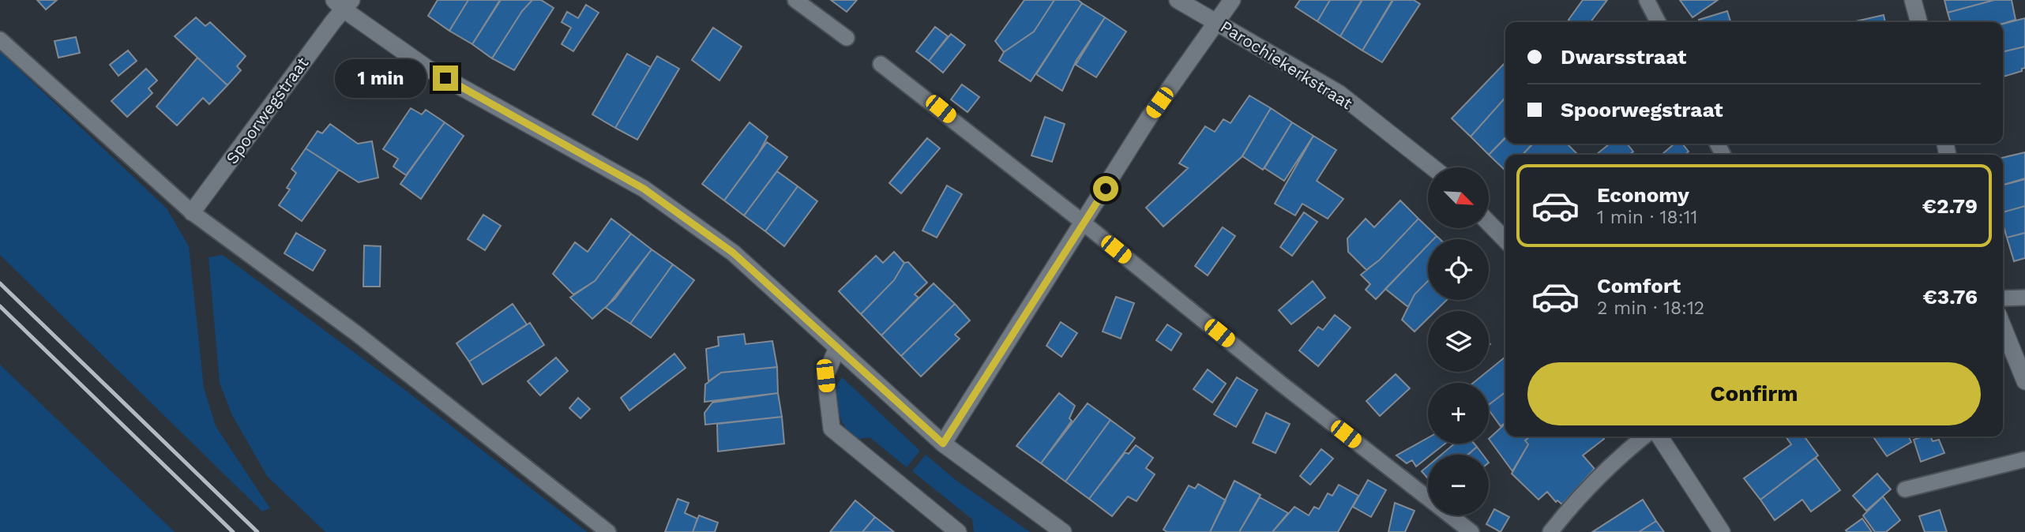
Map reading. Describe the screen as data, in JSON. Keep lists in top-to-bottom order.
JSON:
{
  "streets": {
    "street": ["Parochiekerkstraat", "Spoorwegstraat"]
  },
  "north": "bottom right",
  "page": {
    "banner": ["Dwarsstraat", "Spoorwegstraat"],
    "bubble": "1 min",
    "list": [
      {
        "name": "Economy",
        "note": "1 min · 18:11",
        "value": "€2.79"
      },
      {
        "name": "Comfort",
        "note": "2 min · 18:12",
        "value": "€3.76"
      }
    ],
    "map_buttons": ["+", "−"],
    "buttons": "Confirm"
  }
}
